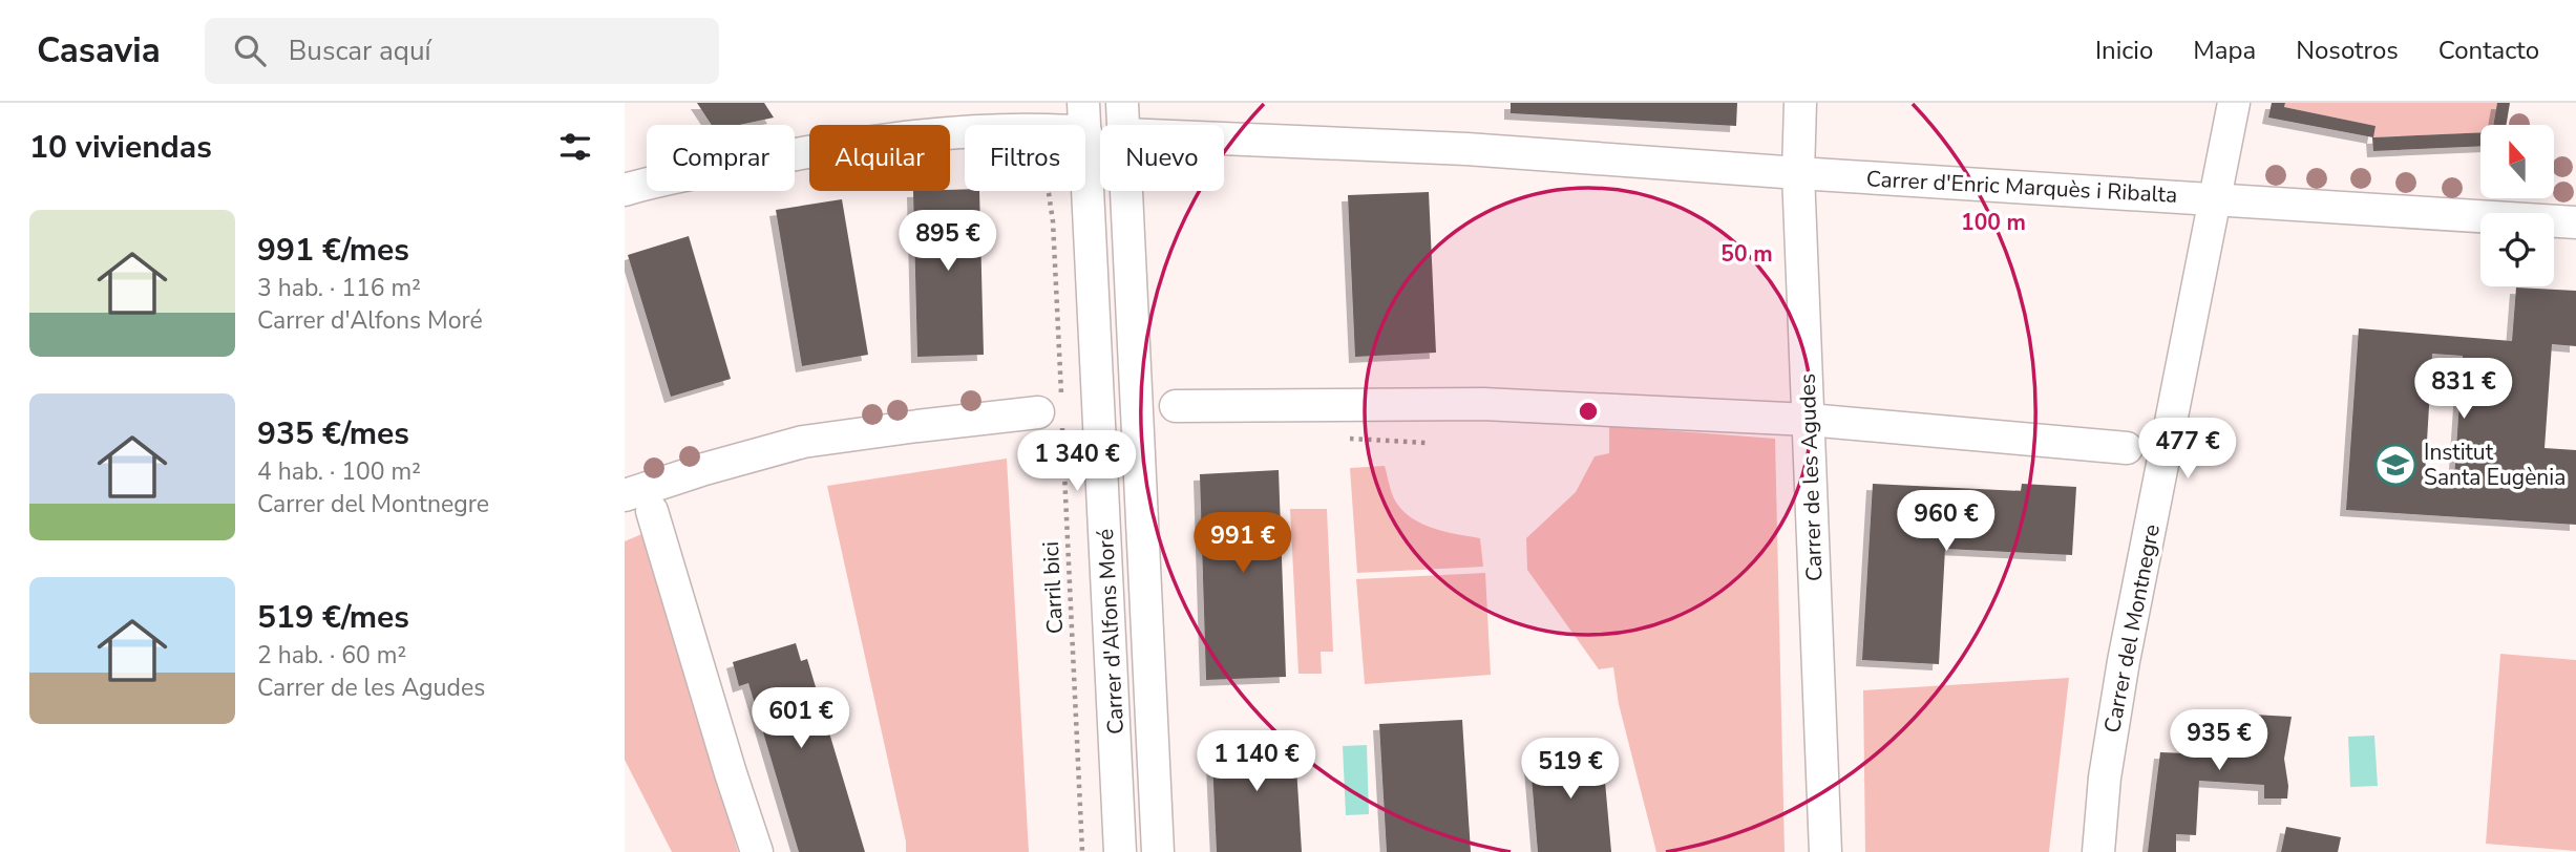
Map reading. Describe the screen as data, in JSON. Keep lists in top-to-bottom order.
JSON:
{
  "streets": {
    "street": [
      "Carrer d'Enric Marquès i Ribalta",
      "Carrer de les Agudes",
      "Carrer del Montnegre",
      "Carrer d'Alfons Moré"
    ],
    "path": ["Carril bici"]
  },
  "crossings": [
    ["Carrer d'Enric Marquès i Ribalta", "Carrer de les Agudes"],
    ["Carrer d'Enric Marquès i Ribalta", "Carrer del Montnegre"]
  ],
  "places": {
    "school or university": ["Institut Santa Eugènia"]
  },
  "north": "top",
  "page": {
    "header": "Casavia",
    "search": "Buscar aquí",
    "nav": [
      "Inicio",
      "Mapa",
      "Nosotros",
      "Contacto"
    ],
    "heading": "10 viviendas",
    "chip": [
      "Comprar",
      "Alquilar",
      "Filtros",
      "Nuevo"
    ],
    "list": [
      {
        "name": "991 €/mes",
        "note": "3 hab. · 116 m² · Carrer d'Alfons Moré"
      },
      {
        "name": "935 €/mes",
        "note": "4 hab. · 100 m² · Carrer del Montnegre"
      },
      {
        "name": "519 €/mes",
        "note": "2 hab. · 60 m² · Carrer de les Agudes"
      }
    ],
    "price": [
      "895 €",
      "831 €",
      "477 €",
      "1 340 €",
      "960 €",
      "991 €",
      "601 €",
      "935 €",
      "1 140 €",
      "519 €"
    ]
  },
  "rings": ["100 m", "50 m"]
}
